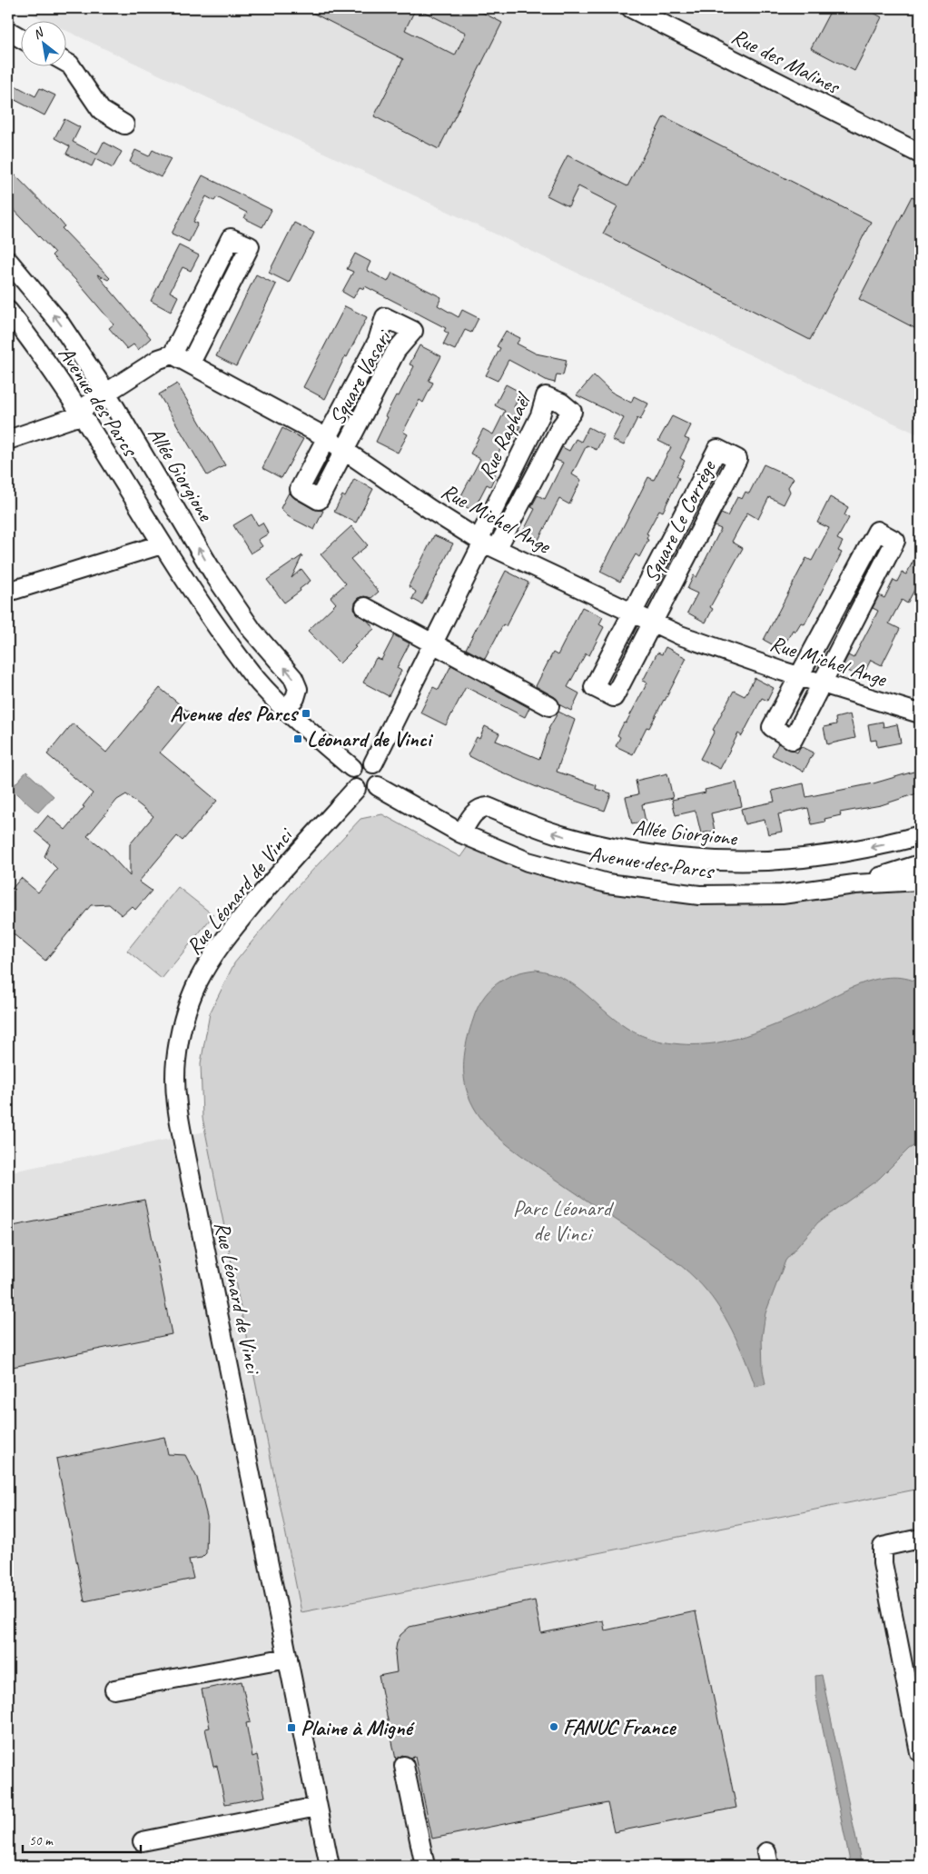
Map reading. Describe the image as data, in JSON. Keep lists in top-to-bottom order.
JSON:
{
  "streets": {
    "street": [
      "Rue des Malines",
      "Square Vasari",
      "Avenue des Parcs",
      "Rue Raphaël",
      "Allée Giorgione",
      "Rue Michel Ange",
      "Square Le Corrège",
      "Rue Léonard de Vinci"
    ]
  },
  "crossings": [
    ["Square Vasari", "Rue Michel Ange"],
    ["Avenue des Parcs", "Rue Raphaël"],
    ["Avenue des Parcs", "Allée Giorgione"],
    ["Avenue des Parcs", "Rue Léonard de Vinci"],
    ["Rue Raphaël", "Rue Michel Ange"],
    ["Rue Raphaël", "Rue Léonard de Vinci"],
    ["Rue Michel Ange", "Square Le Corrège"]
  ],
  "one_way": ["Allée Giorgione"],
  "parks": ["Parc Léonard de Vinci"],
  "places": {
    "transit": ["Avenue des Parcs", "Léonard de Vinci", "Plaine à Migné"],
    "other": ["FANUC France"]
  },
  "scale_bar": "50 m",
  "north": "top left"
}
